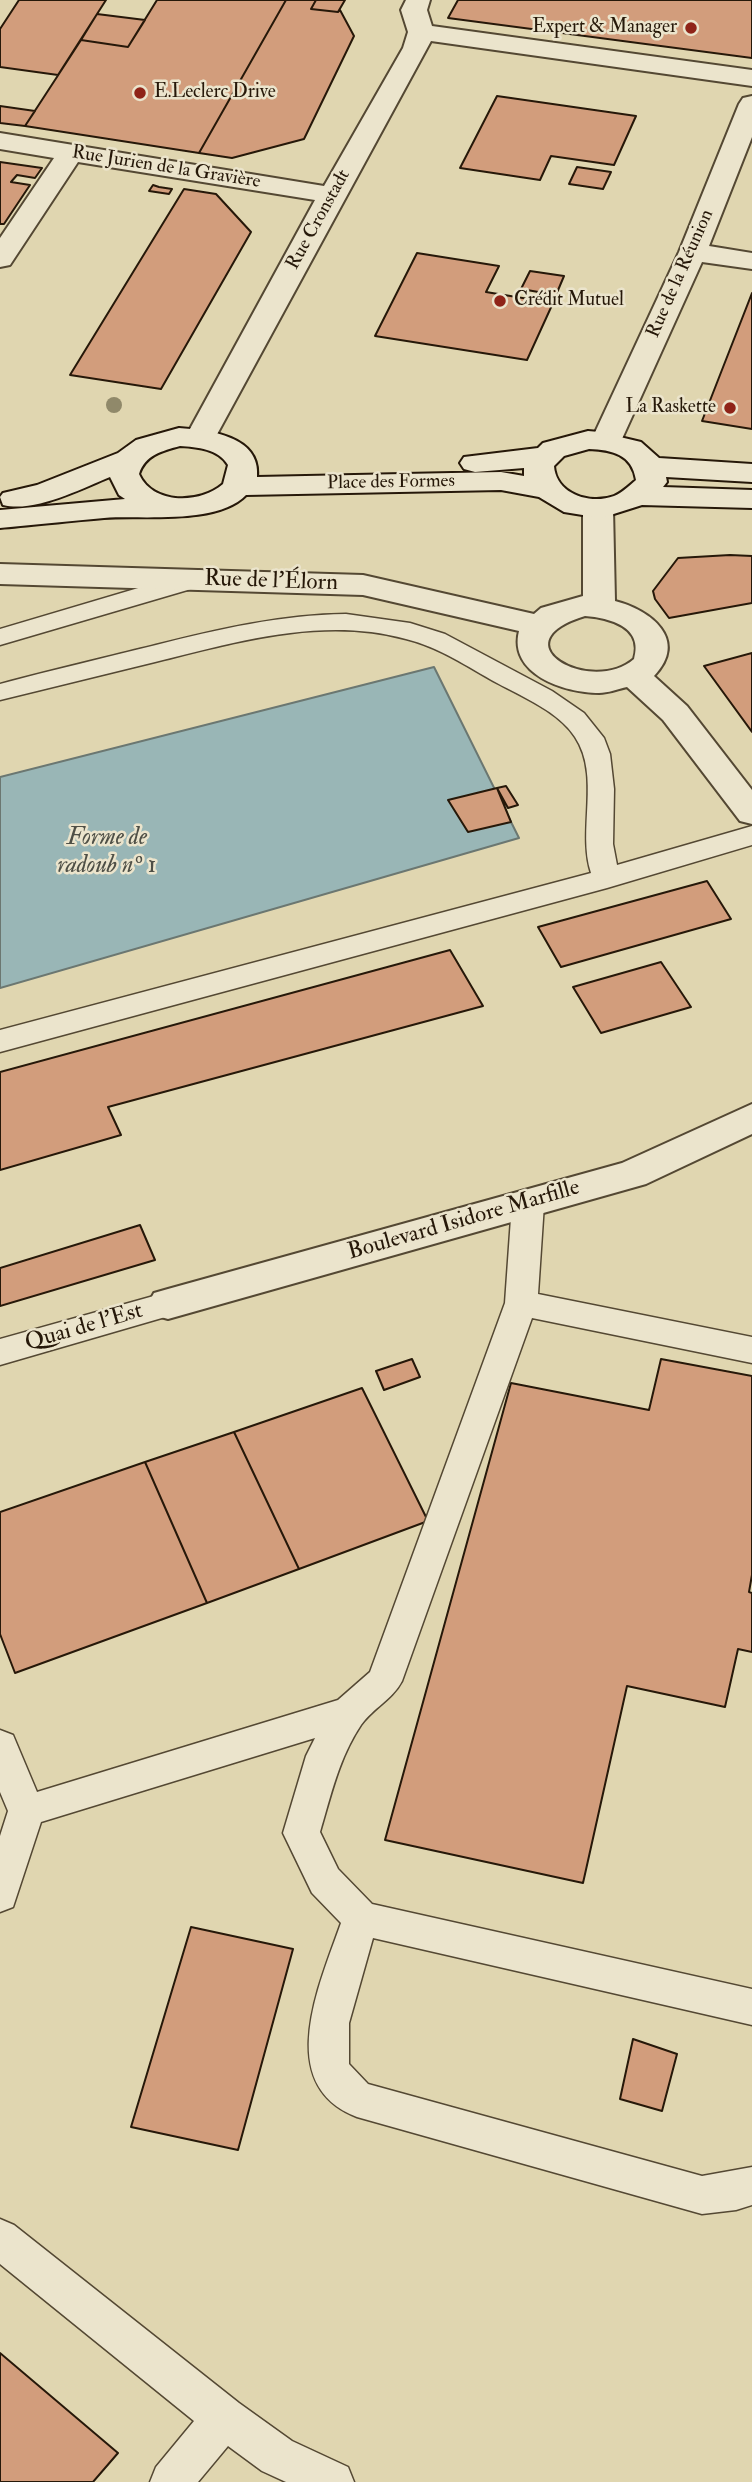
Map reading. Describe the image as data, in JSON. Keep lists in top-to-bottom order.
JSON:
{
  "streets": {
    "street": [
      "Rue Jurien de la Gravière",
      "Rue Cronstadt",
      "Rue de la Réunion",
      "Place des Formes",
      "Rue de l'Élorn",
      "Boulevard Isidore Marfille"
    ],
    "lane": ["Quai de l'Est"]
  },
  "crossings": [
    ["Rue Jurien de la Gravière", "Rue Cronstadt"],
    ["Rue Cronstadt", "Place des Formes"],
    ["Rue de la Réunion", "Place des Formes"],
    ["Boulevard Isidore Marfille", "Quai de l'Est"]
  ],
  "water": ["Forme de radoub nº 1"],
  "places": [
    "Expert & Manager",
    "E.Leclerc Drive",
    "Crédit Mutuel",
    "La Raskette"
  ]
}
